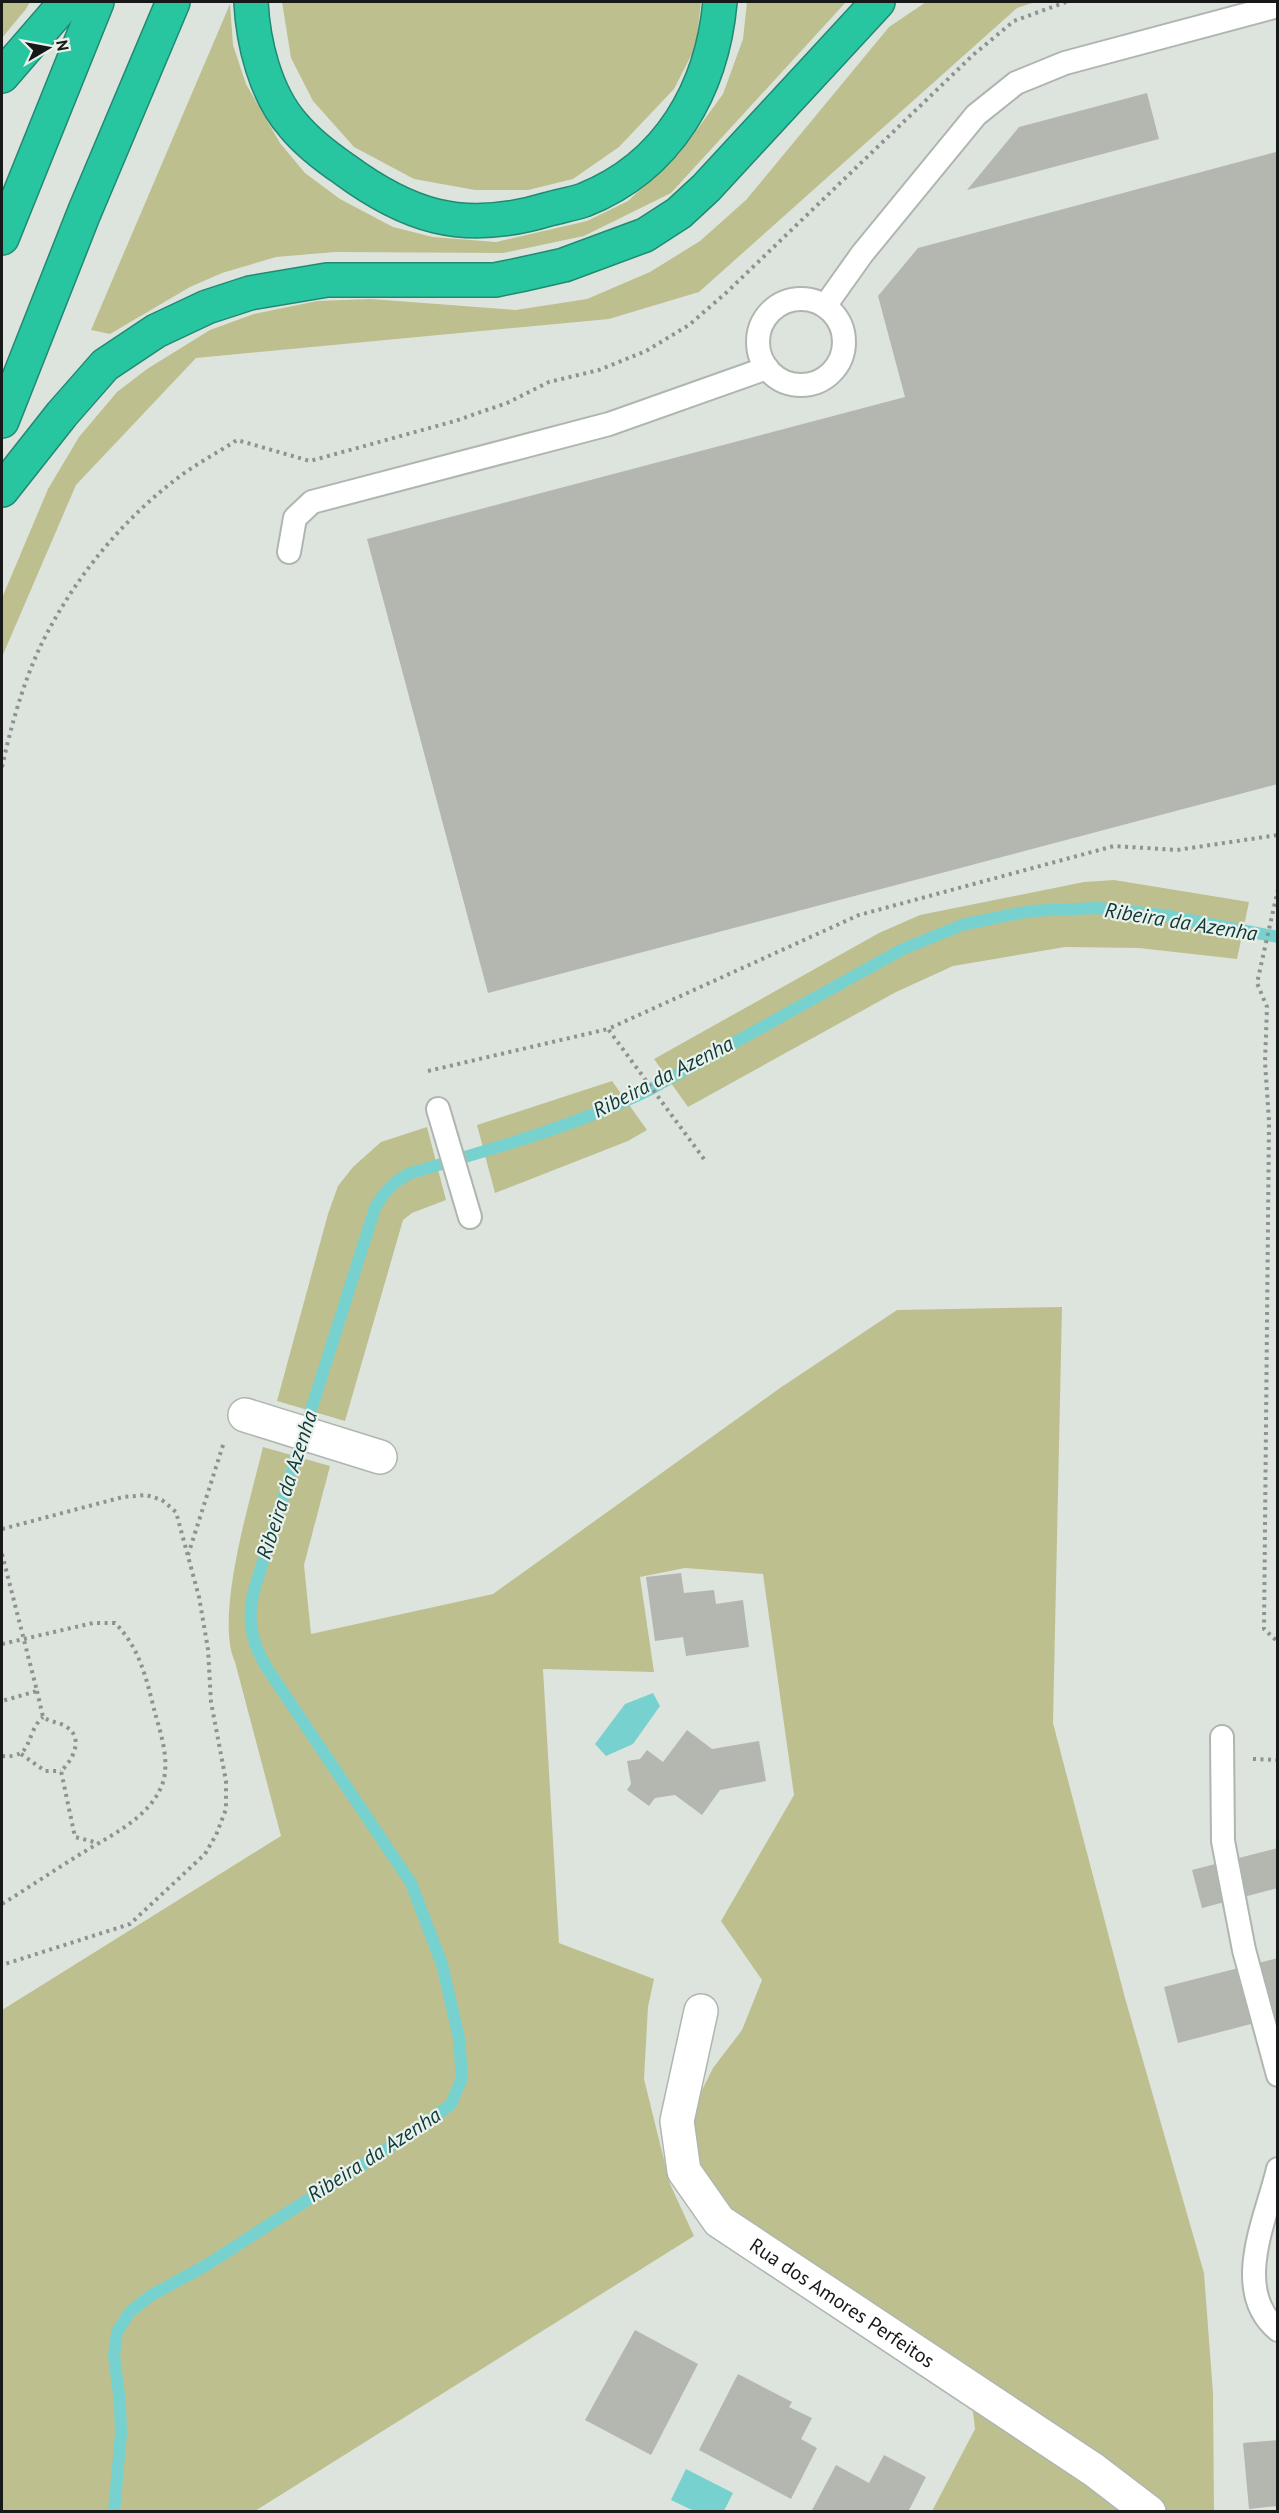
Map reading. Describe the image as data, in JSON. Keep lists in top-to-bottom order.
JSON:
{
  "streets": {
    "street": ["Rua dos Amores Perfeitos"]
  },
  "water": ["Ribeira da Azenha"],
  "north": "right"
}
